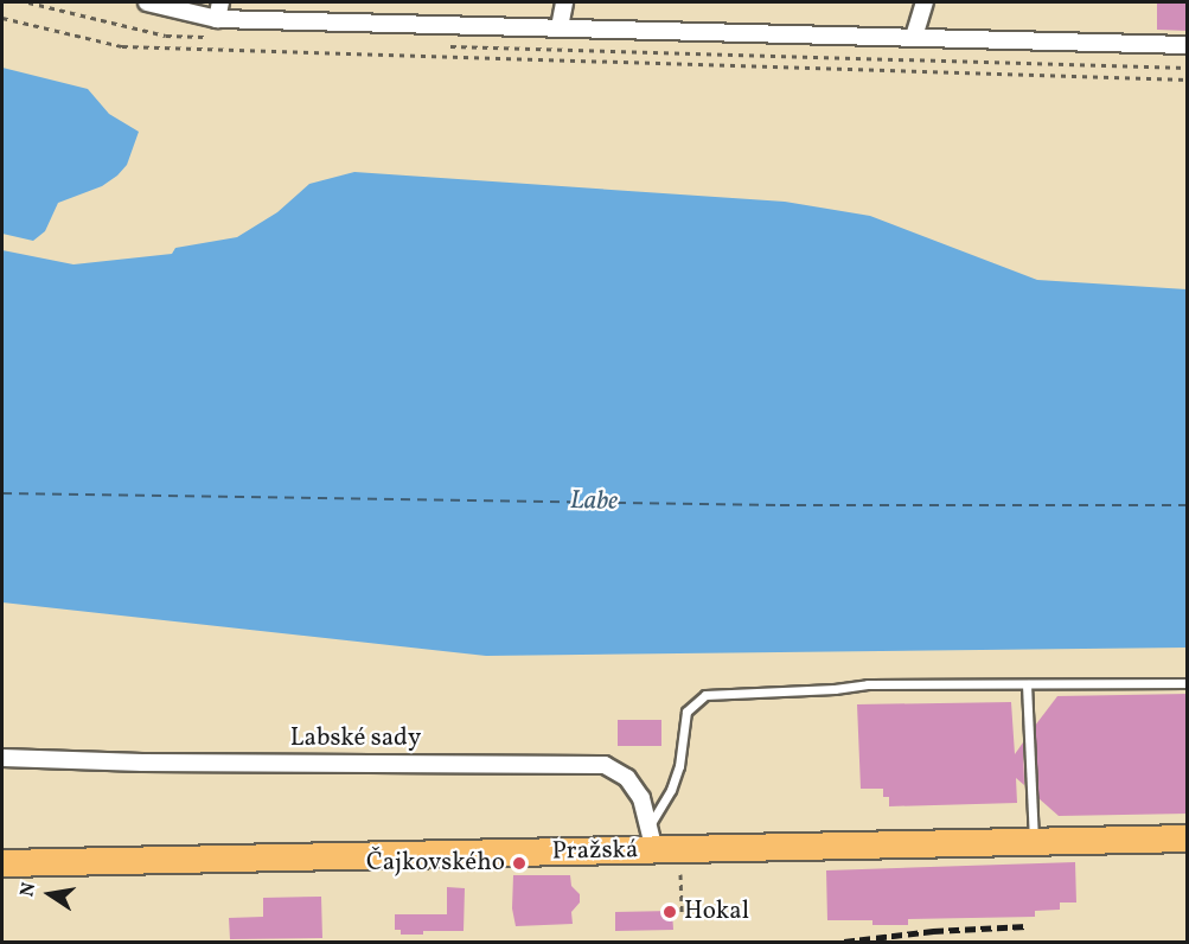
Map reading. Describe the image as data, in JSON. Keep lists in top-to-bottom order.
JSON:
{
  "streets": {
    "main road": ["Pražská"],
    "street": ["Labské sady"]
  },
  "crossings": [
    ["Labské sady", "Pražská"]
  ],
  "water": ["Labe"],
  "places": ["Čajkovského", "Hokal"],
  "north": "left"
}
